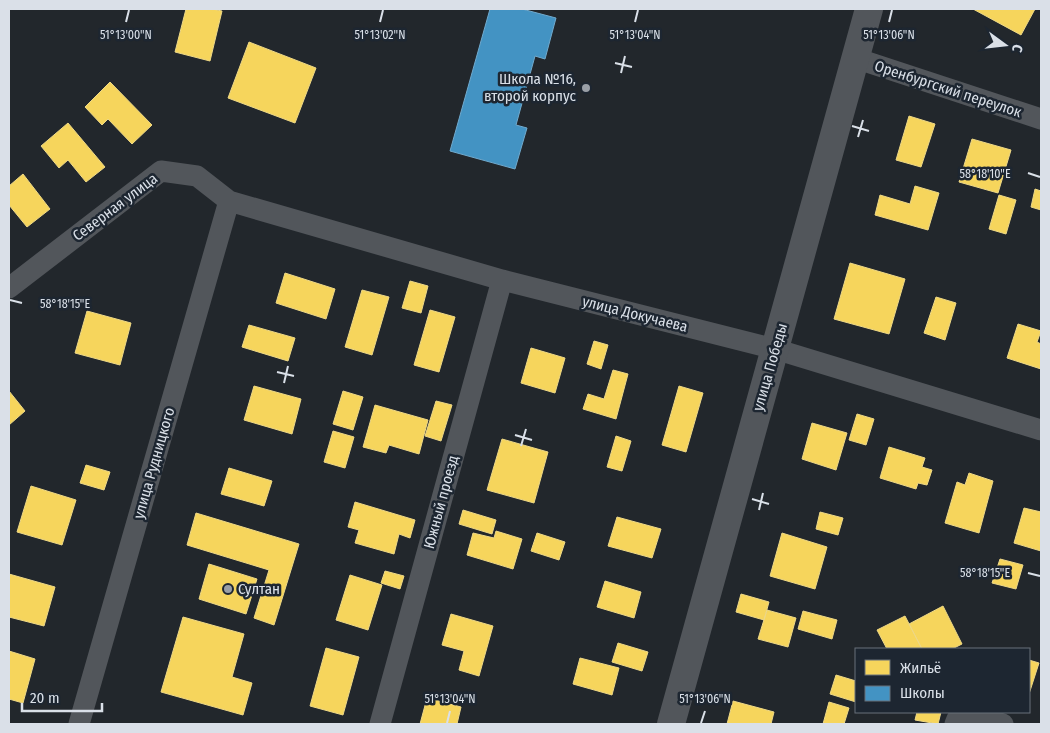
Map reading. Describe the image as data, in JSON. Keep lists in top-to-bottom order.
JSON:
{
  "streets": {
    "street": [
      "Оренбургский переулок",
      "Северная улица",
      "улица Докучаева",
      "улица Победы",
      "улица Рудницкого",
      "Южный проезд"
    ]
  },
  "crossings": [
    ["Оренбургский переулок", "улица Победы"],
    ["Северная улица", "улица Докучаева"],
    ["Северная улица", "улица Рудницкого"],
    ["улица Докучаева", "улица Победы"],
    ["улица Докучаева", "улица Рудницкого"],
    ["улица Докучаева", "Южный проезд"]
  ],
  "places": ["Школа №16, второй корпус", "Султан"],
  "legend": ["Жильё", "Школы"],
  "scale_bar": "20 m",
  "north": "right",
  "coordinates": [
    "51°13'00\"N",
    "51°13'02\"N",
    "51°13'04\"N",
    "51°13'06\"N",
    "58°18'10\"E",
    "58°18'15\"E"
  ]
}
